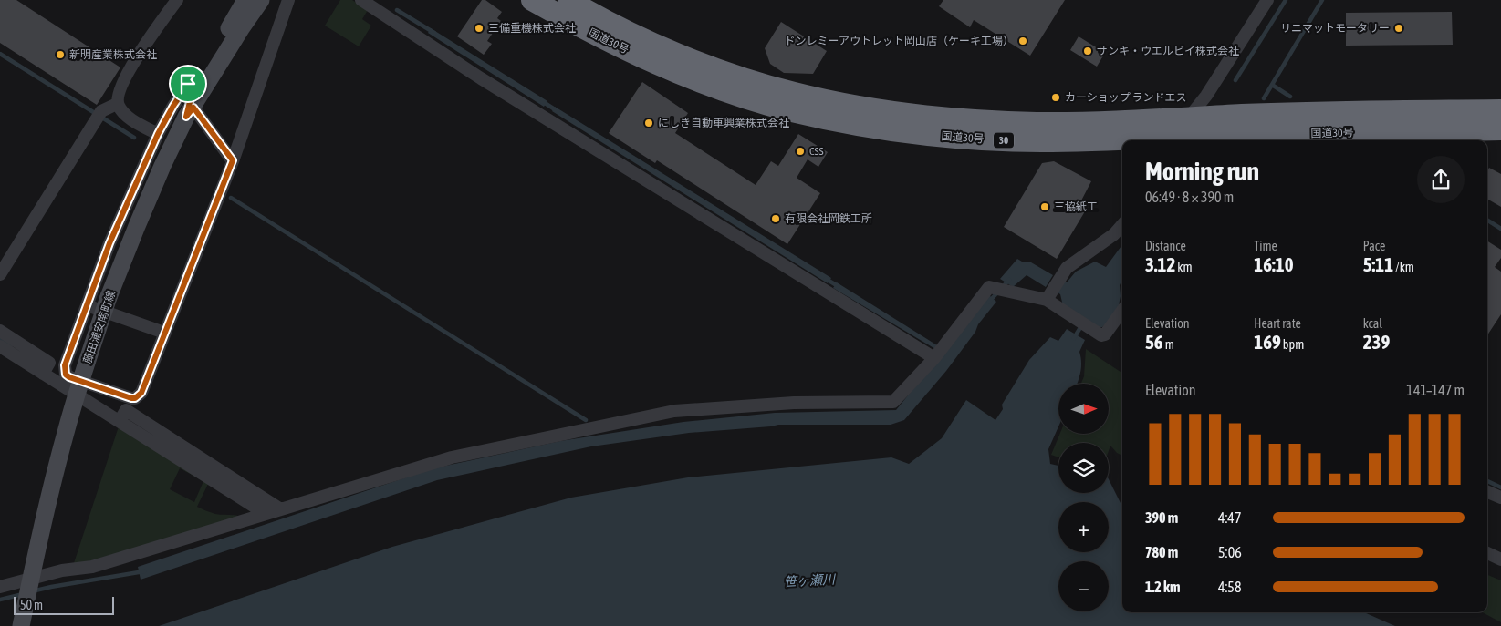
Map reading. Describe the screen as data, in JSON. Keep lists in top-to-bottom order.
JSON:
{
  "streets": {
    "highway": ["国道30号", "30"],
    "street": ["藤田浦安南町線"]
  },
  "water": ["笹ヶ瀬川"],
  "places": [
    "三備重機株式会社",
    "リニマットモータリー",
    "ドンレミーアウトレット岡山店（ケーキ工場）",
    "サンキ・ウエルビイ株式会社",
    "新明産業株式会社",
    "カーショップ ランドエス",
    "にしき自動車興業株式会社",
    "CSS",
    "三協紙工",
    "有限会社岡鉄工所"
  ],
  "scale_bar": "50 m",
  "north": "right",
  "page": {
    "heading": ["Morning run", "06:49 · 8 × 390 m"],
    "stats": [
      ["Distance", "3.12 km"],
      ["Time", "16:10"],
      ["Pace", "5:11 /km"],
      ["Elevation", "56 m"],
      ["Heart rate", "169 bpm"],
      ["kcal", "239"]
    ],
    "chart": ["Elevation", "141–147 m"],
    "map_buttons": ["+", "−"],
    "list": [
      {
        "name": "390 m",
        "note": "4:47"
      },
      {
        "name": "780 m",
        "note": "5:06"
      },
      {
        "name": "1.2 km",
        "note": "4:58"
      }
    ],
    "scale": "50 m"
  }
}
